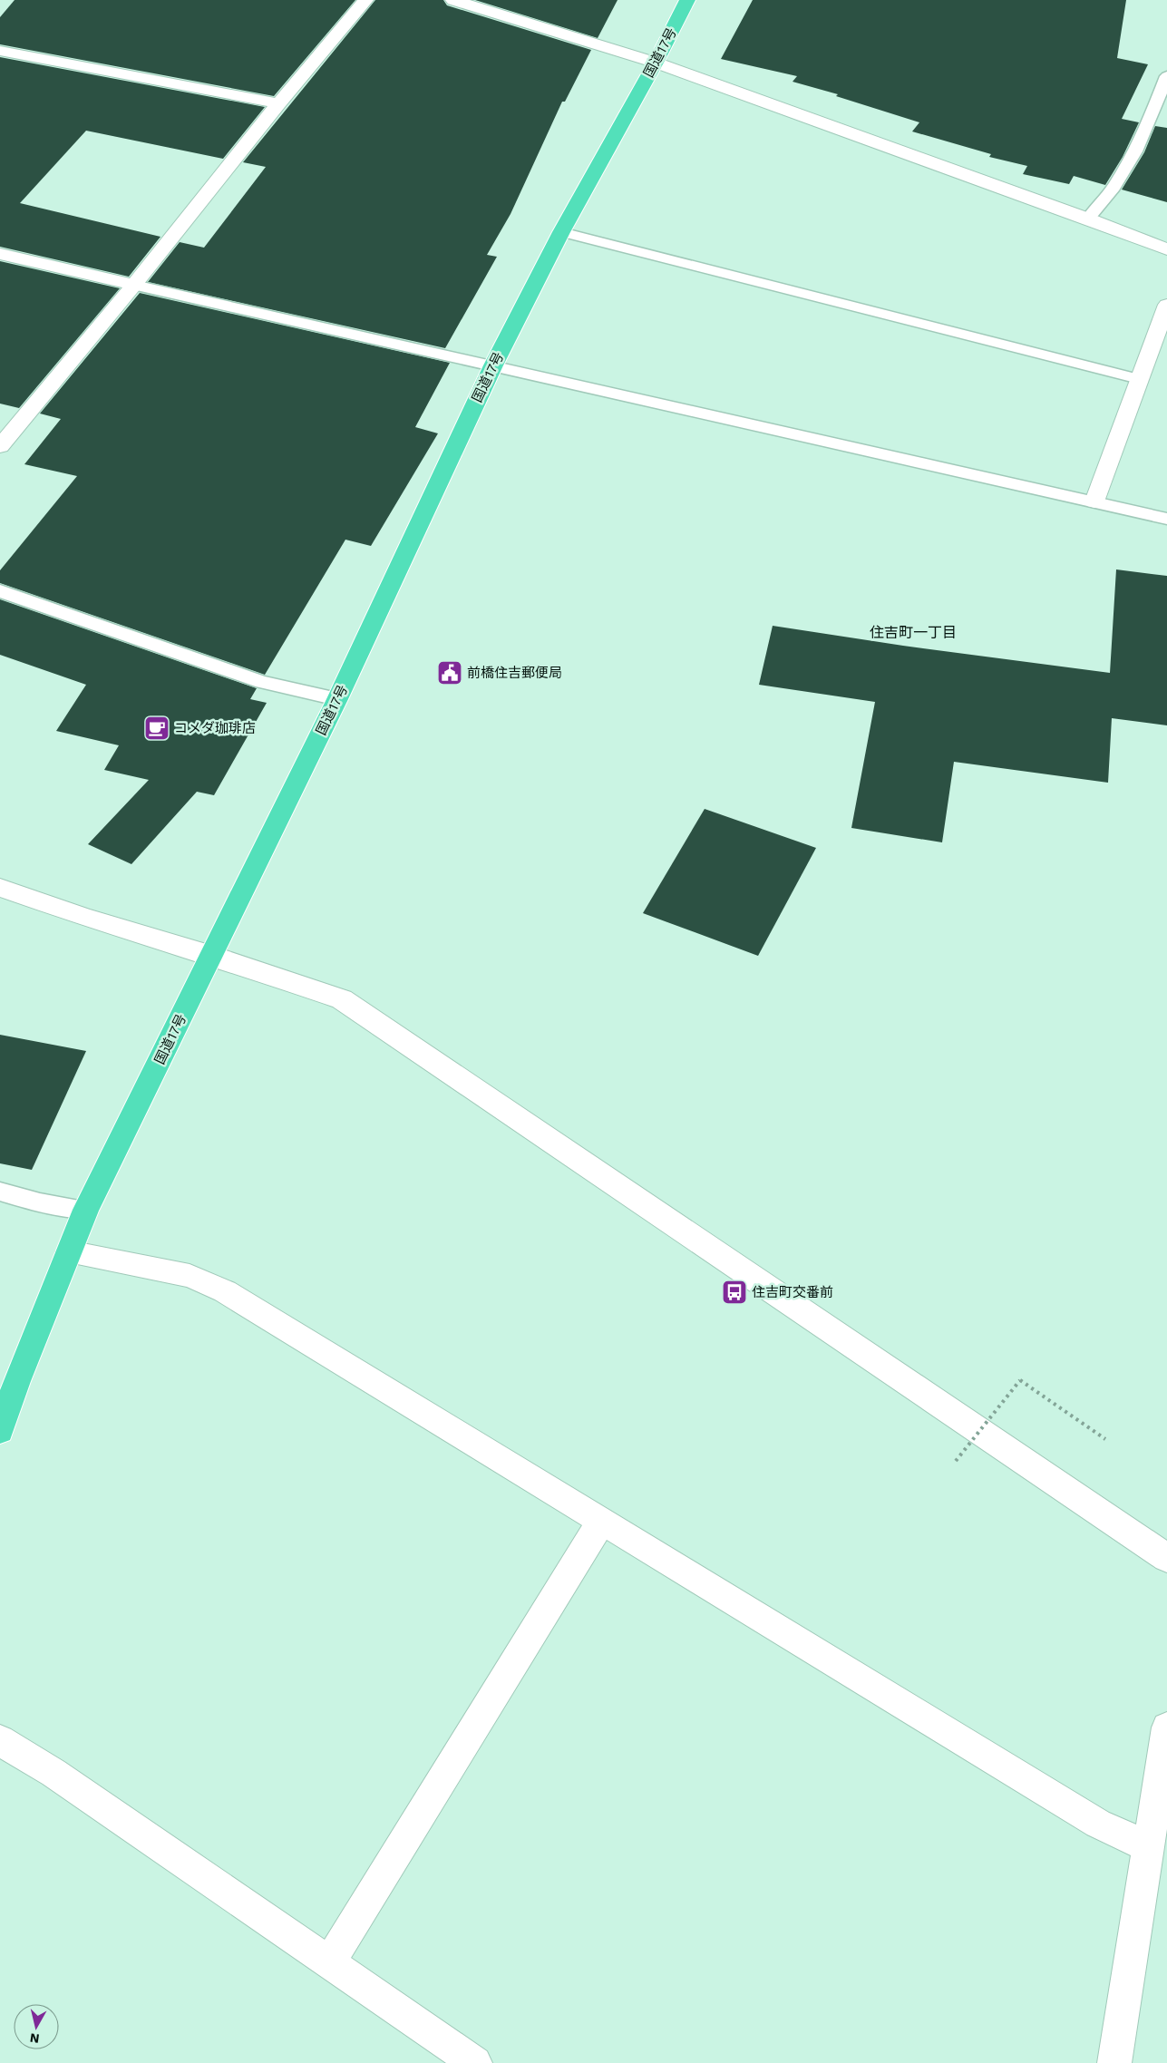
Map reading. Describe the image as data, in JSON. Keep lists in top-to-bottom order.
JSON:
{
  "streets": {
    "highway": ["国道17号"]
  },
  "districts": ["住吉町一丁目"],
  "places": {
    "public building": ["前橋住吉郵便局"],
    "cafe": ["コメダ珈琲店"],
    "bus stop": ["住吉町交番前"]
  },
  "north": "bottom"
}
